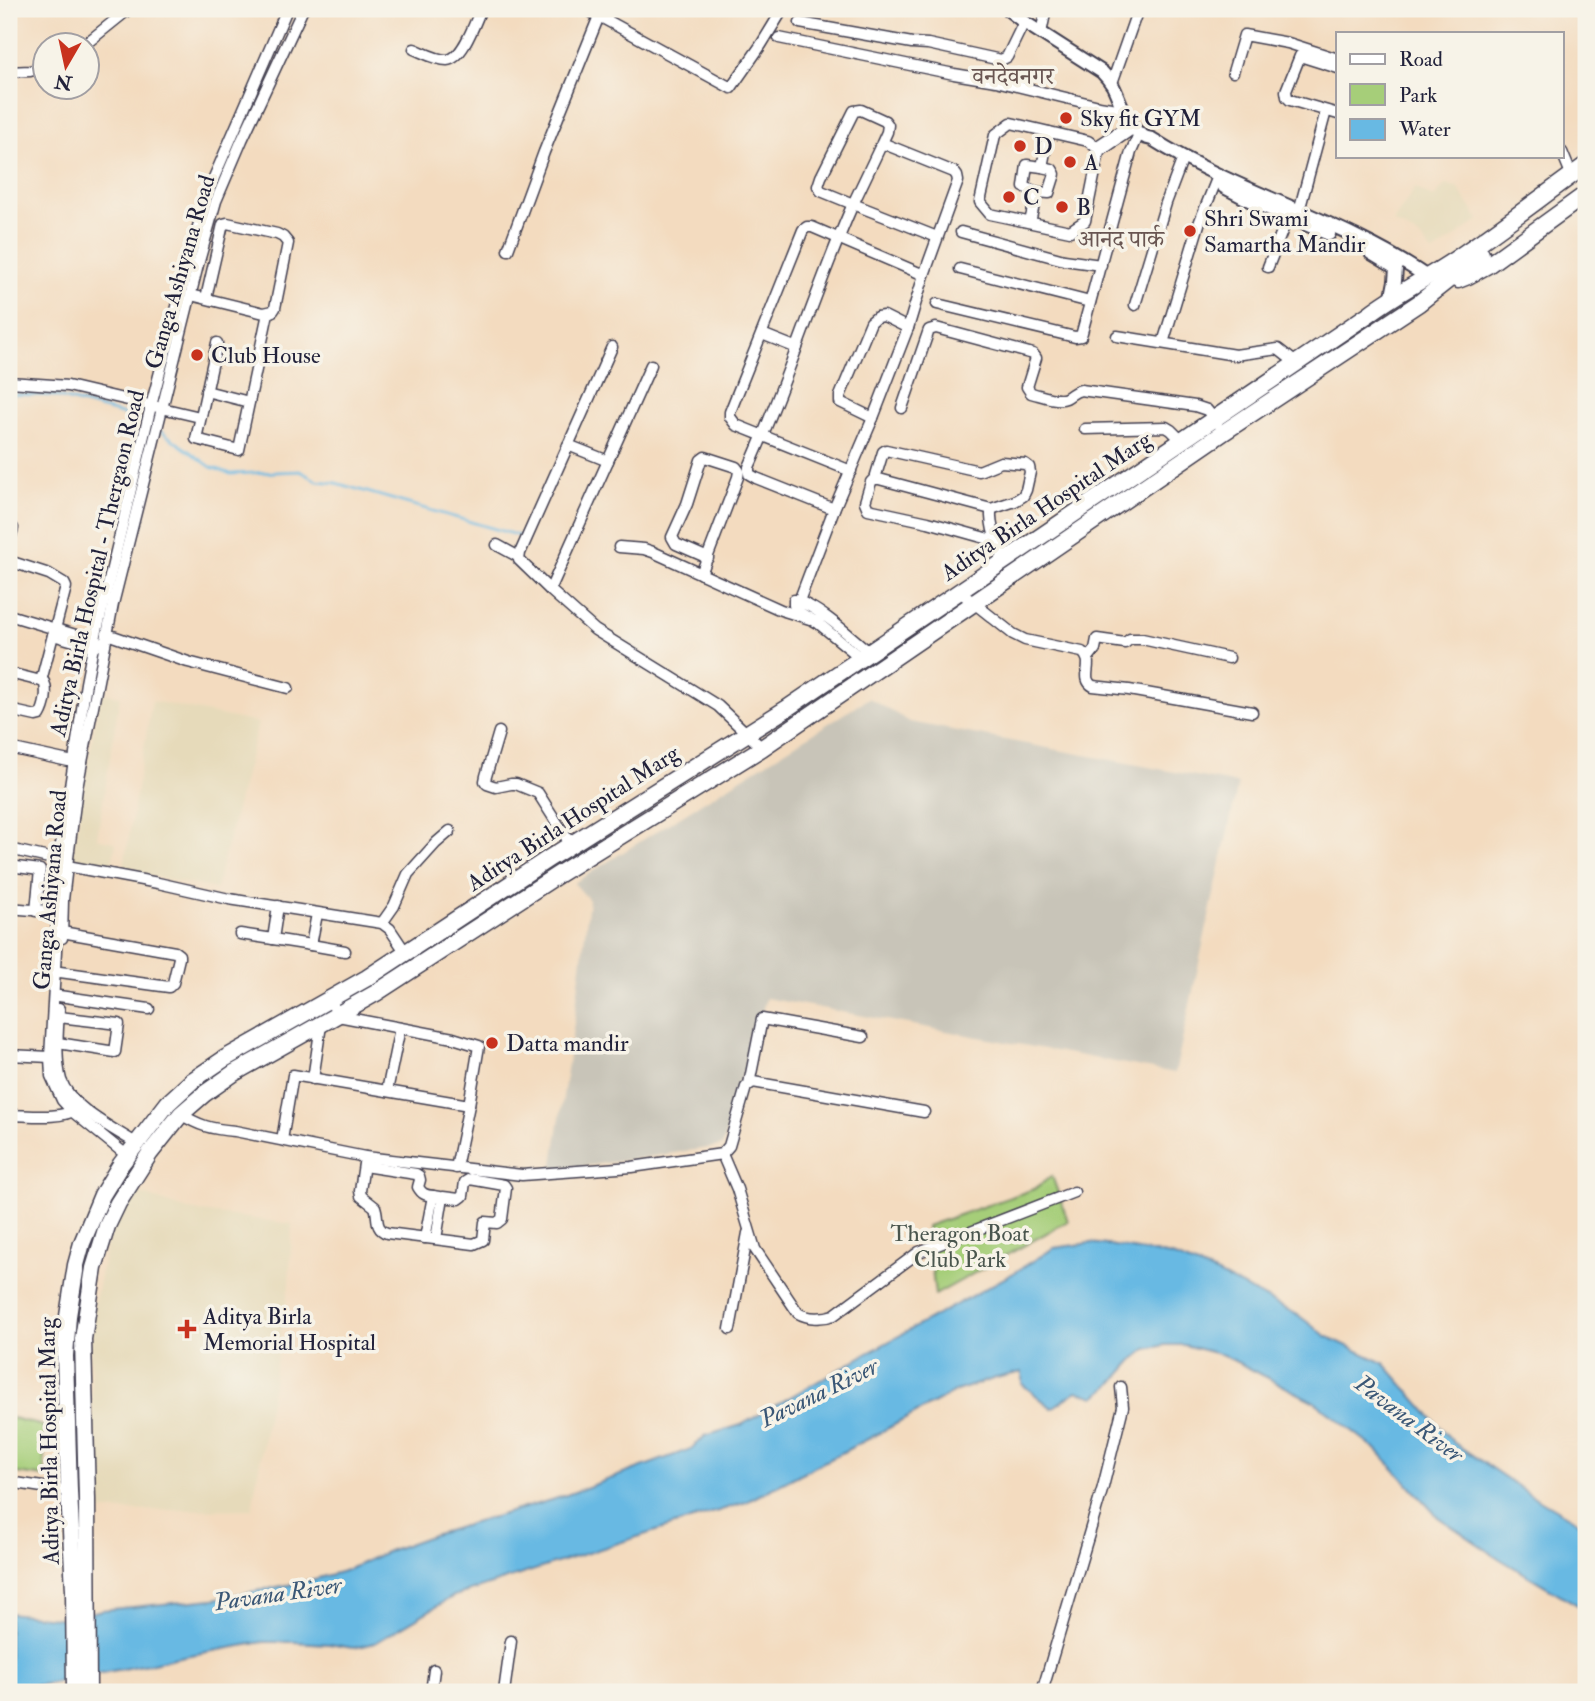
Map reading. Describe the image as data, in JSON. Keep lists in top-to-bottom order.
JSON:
{
  "streets": {
    "main road": ["Aditya Birla Hospital Marg"],
    "street": ["Ganga Ashiyana Road", "Aditya Birla Hospital - Thergaon Road"]
  },
  "crossings": [
    ["Ganga Ashiyana Road", "Aditya Birla Hospital Marg"],
    ["Ganga Ashiyana Road", "Aditya Birla Hospital - Thergaon Road"],
    ["Aditya Birla Hospital Marg", "Aditya Birla Hospital - Thergaon Road"]
  ],
  "districts": ["वनदेवनगर", "आनंद पार्क"],
  "water": ["Pavana River"],
  "parks": ["Theragon Boat Club Park"],
  "places": {
    "other": [
      "Sky fit GYM",
      "D",
      "A",
      "C",
      "B",
      "Shri Swami Samartha Mandir",
      "Club House",
      "Datta mandir"
    ],
    "health": ["Aditya Birla Memorial Hospital"]
  },
  "legend": ["Road", "Park", "Water"],
  "north": "bottom"
}
